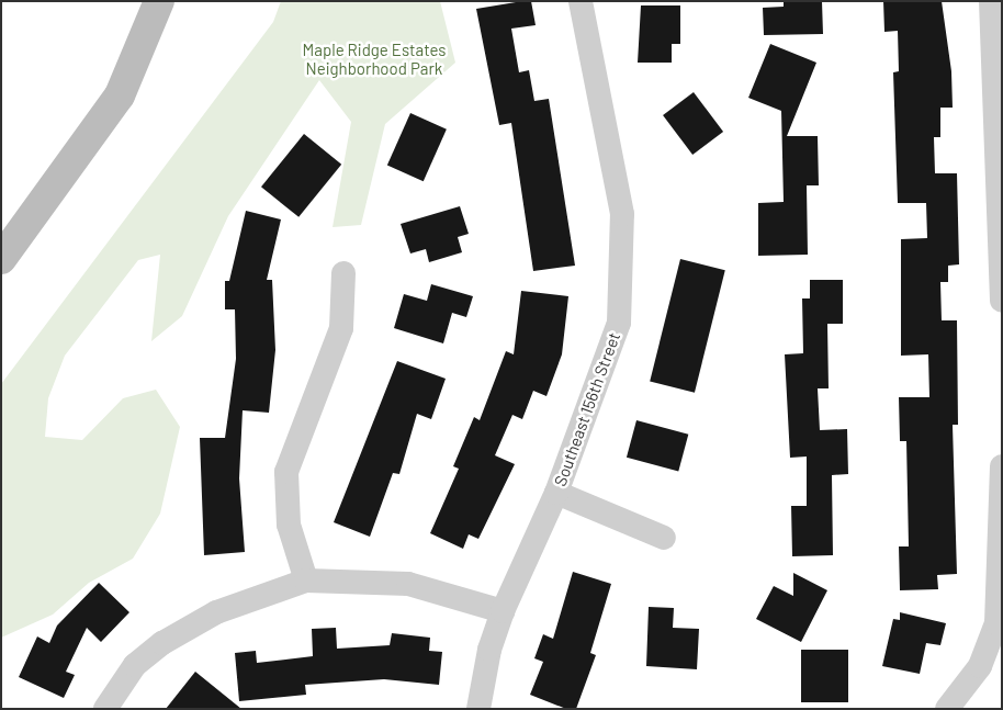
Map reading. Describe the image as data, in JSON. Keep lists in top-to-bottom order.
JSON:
{
  "streets": {
    "street": ["Southeast 156th Street"]
  },
  "parks": ["Maple Ridge Estates Neighborhood Park"]
}
